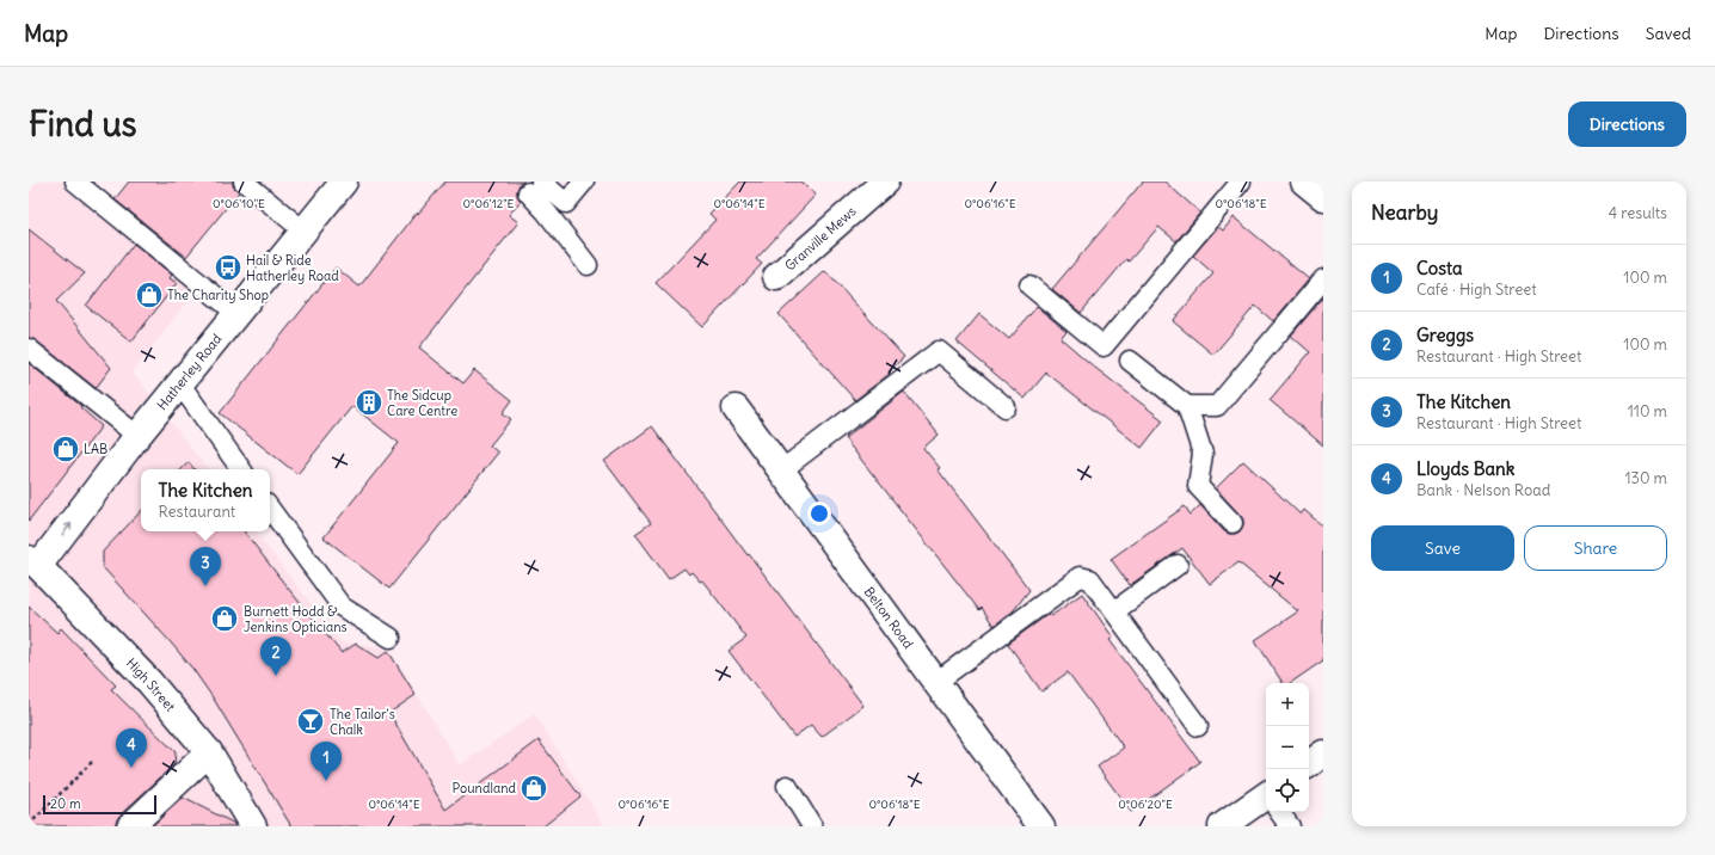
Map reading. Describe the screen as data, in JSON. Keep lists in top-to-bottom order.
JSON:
{
  "streets": {
    "street": [
      "Granville Mews",
      "Hatherley Road",
      "Belton Road",
      "High Street"
    ]
  },
  "crossings": [
    ["Hatherley Road", "High Street"]
  ],
  "places": {
    "bus stop": ["Hail & Ride Hatherley Road"],
    "shop": [
      "The Charity Shop",
      "LAB",
      "Burnett Hodd & Jenkins Opticians",
      "Poundland"
    ],
    "building": ["The Sidcup Care Centre"],
    "bar": ["The Tailor's Chalk"]
  },
  "scale_bar": "20 m",
  "page": {
    "header": "Map",
    "nav": ["Map", "Directions", "Saved"],
    "buttons": [
      "Directions",
      ["Save", "Share"]
    ],
    "title": "Find us",
    "heading": ["Nearby", "4 results"],
    "list": [
      {
        "mark": "1",
        "name": "Costa",
        "note": "Café · High Street",
        "value": "100 m"
      },
      {
        "mark": "2",
        "name": "Greggs",
        "note": "Restaurant · High Street",
        "value": "100 m"
      },
      {
        "mark": "3",
        "name": "The Kitchen",
        "note": "Restaurant · High Street",
        "value": "110 m"
      },
      {
        "mark": "4",
        "name": "Lloyds Bank",
        "note": "Bank · Nelson Road",
        "value": "130 m"
      }
    ],
    "popup": ["The Kitchen", "Restaurant"],
    "pins": [
      "3",
      "2",
      "4",
      "1"
    ],
    "map_buttons": ["+", "−"],
    "scale": "20 m"
  },
  "coordinates": [
    "0°06'10\"E",
    "0°06'12\"E",
    "0°06'14\"E",
    "0°06'16\"E",
    "0°06'18\"E",
    "0°06'20\"E"
  ]
}
